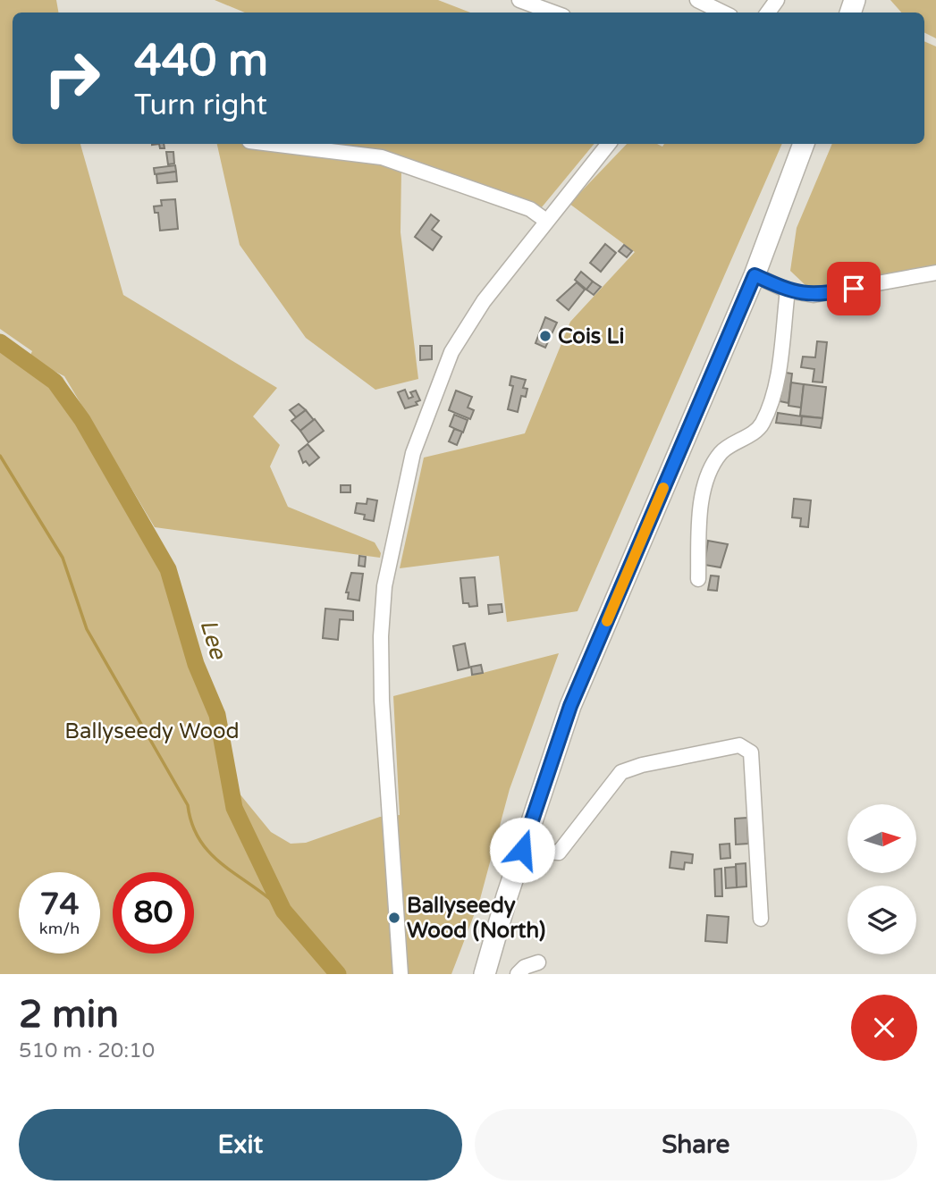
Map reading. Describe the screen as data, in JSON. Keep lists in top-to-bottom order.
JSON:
{
  "water": ["Lee"],
  "parks": ["Ballyseedy Wood"],
  "places": ["Cois Li", "Ballyseedy Wood (North)"],
  "north": "right",
  "page": {
    "turn": ["440 m", "Turn right"],
    "speed": "74 km/h",
    "limit": "80",
    "heading": ["2 min", "510 m · 20:10"],
    "buttons": ["Exit", "Share"]
  }
}
